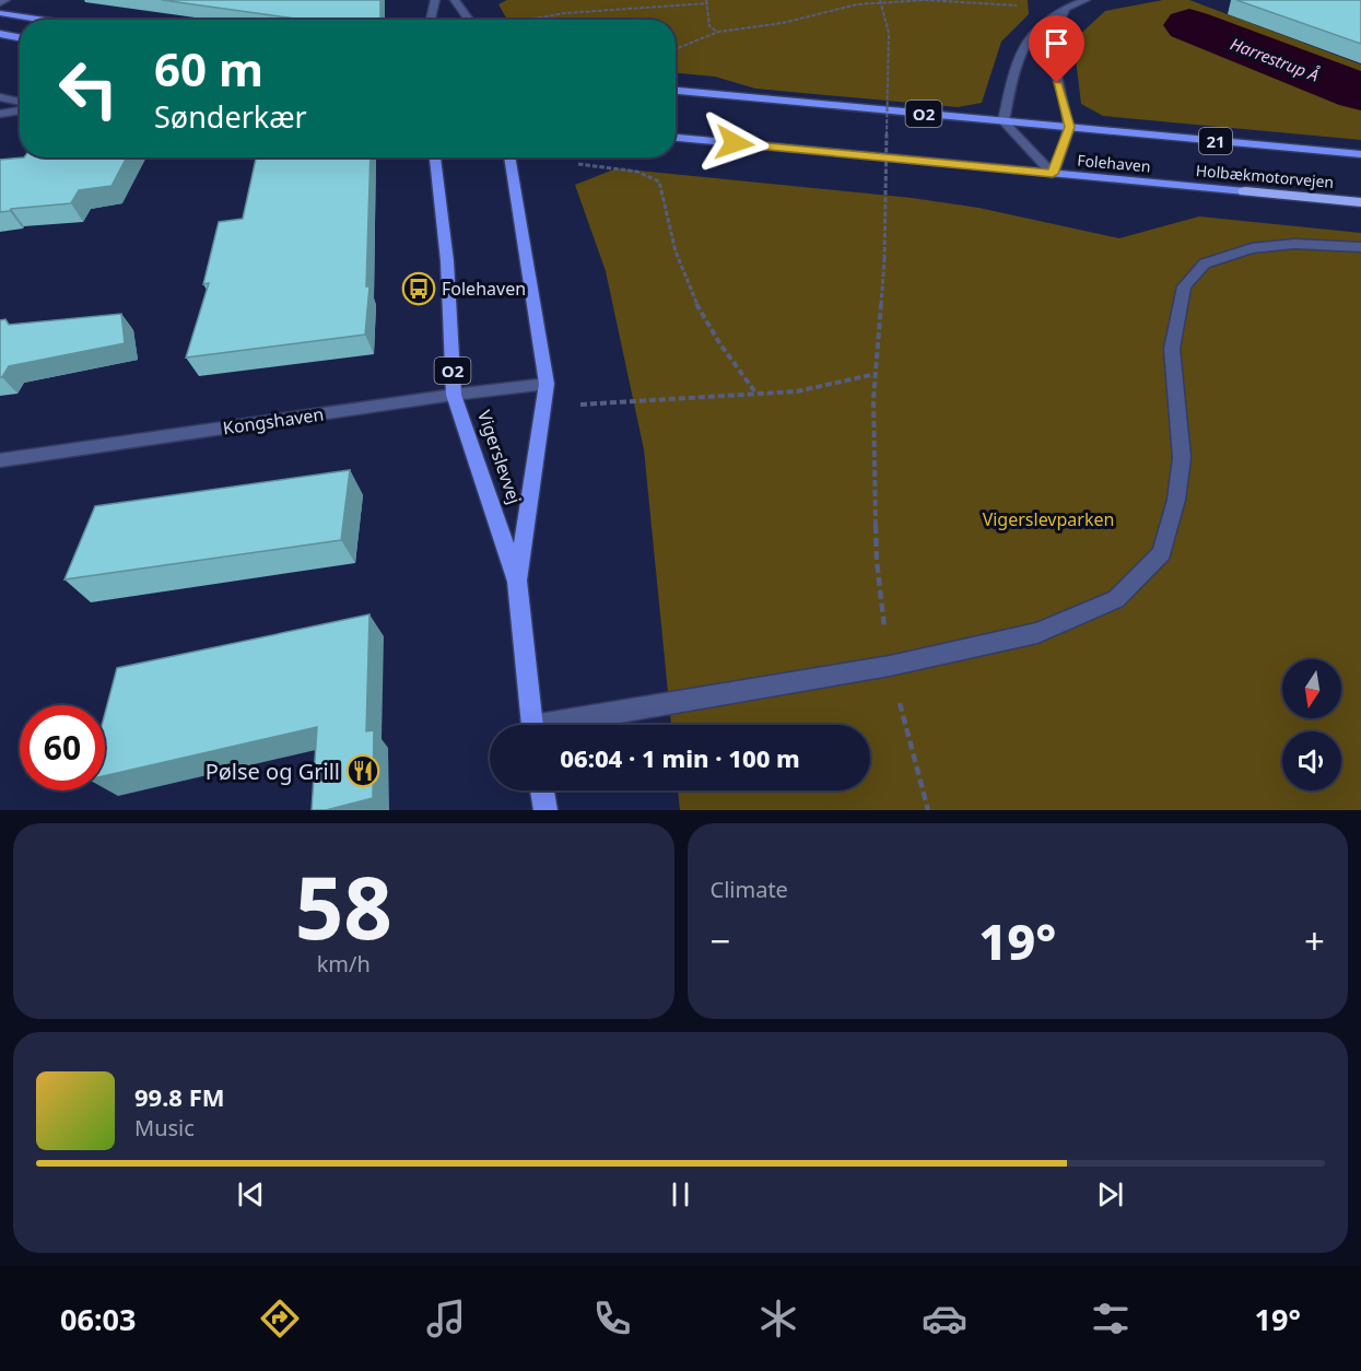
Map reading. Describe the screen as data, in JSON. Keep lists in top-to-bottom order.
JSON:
{
  "streets": {
    "highway": ["Holbækmotorvejen"],
    "main road": [
      "O2",
      "21",
      "Folehaven",
      "Vigerslevvej"
    ],
    "street": ["Kongshaven"]
  },
  "crossings": [
    ["Folehaven", "Holbækmotorvejen"],
    ["Kongshaven", "Vigerslevvej"]
  ],
  "water": ["Harrestrup Å"],
  "parks": ["Vigerslevparken"],
  "places": {
    "bus stop": ["Folehaven"],
    "restaurant": ["Pølse og Grill"]
  },
  "north": "bottom",
  "page": {
    "turn": ["60 m", "Sønderkær"],
    "limit": "60",
    "trip": "06:04 · 1 min · 100 m",
    "tile": [
      ["58", "km/h"],
      "Climate"
    ],
    "heat": ["−", "19°", "+"],
    "song": ["99.8 FM", "Music"],
    "tabs": ["06:03", "19°"]
  }
}
